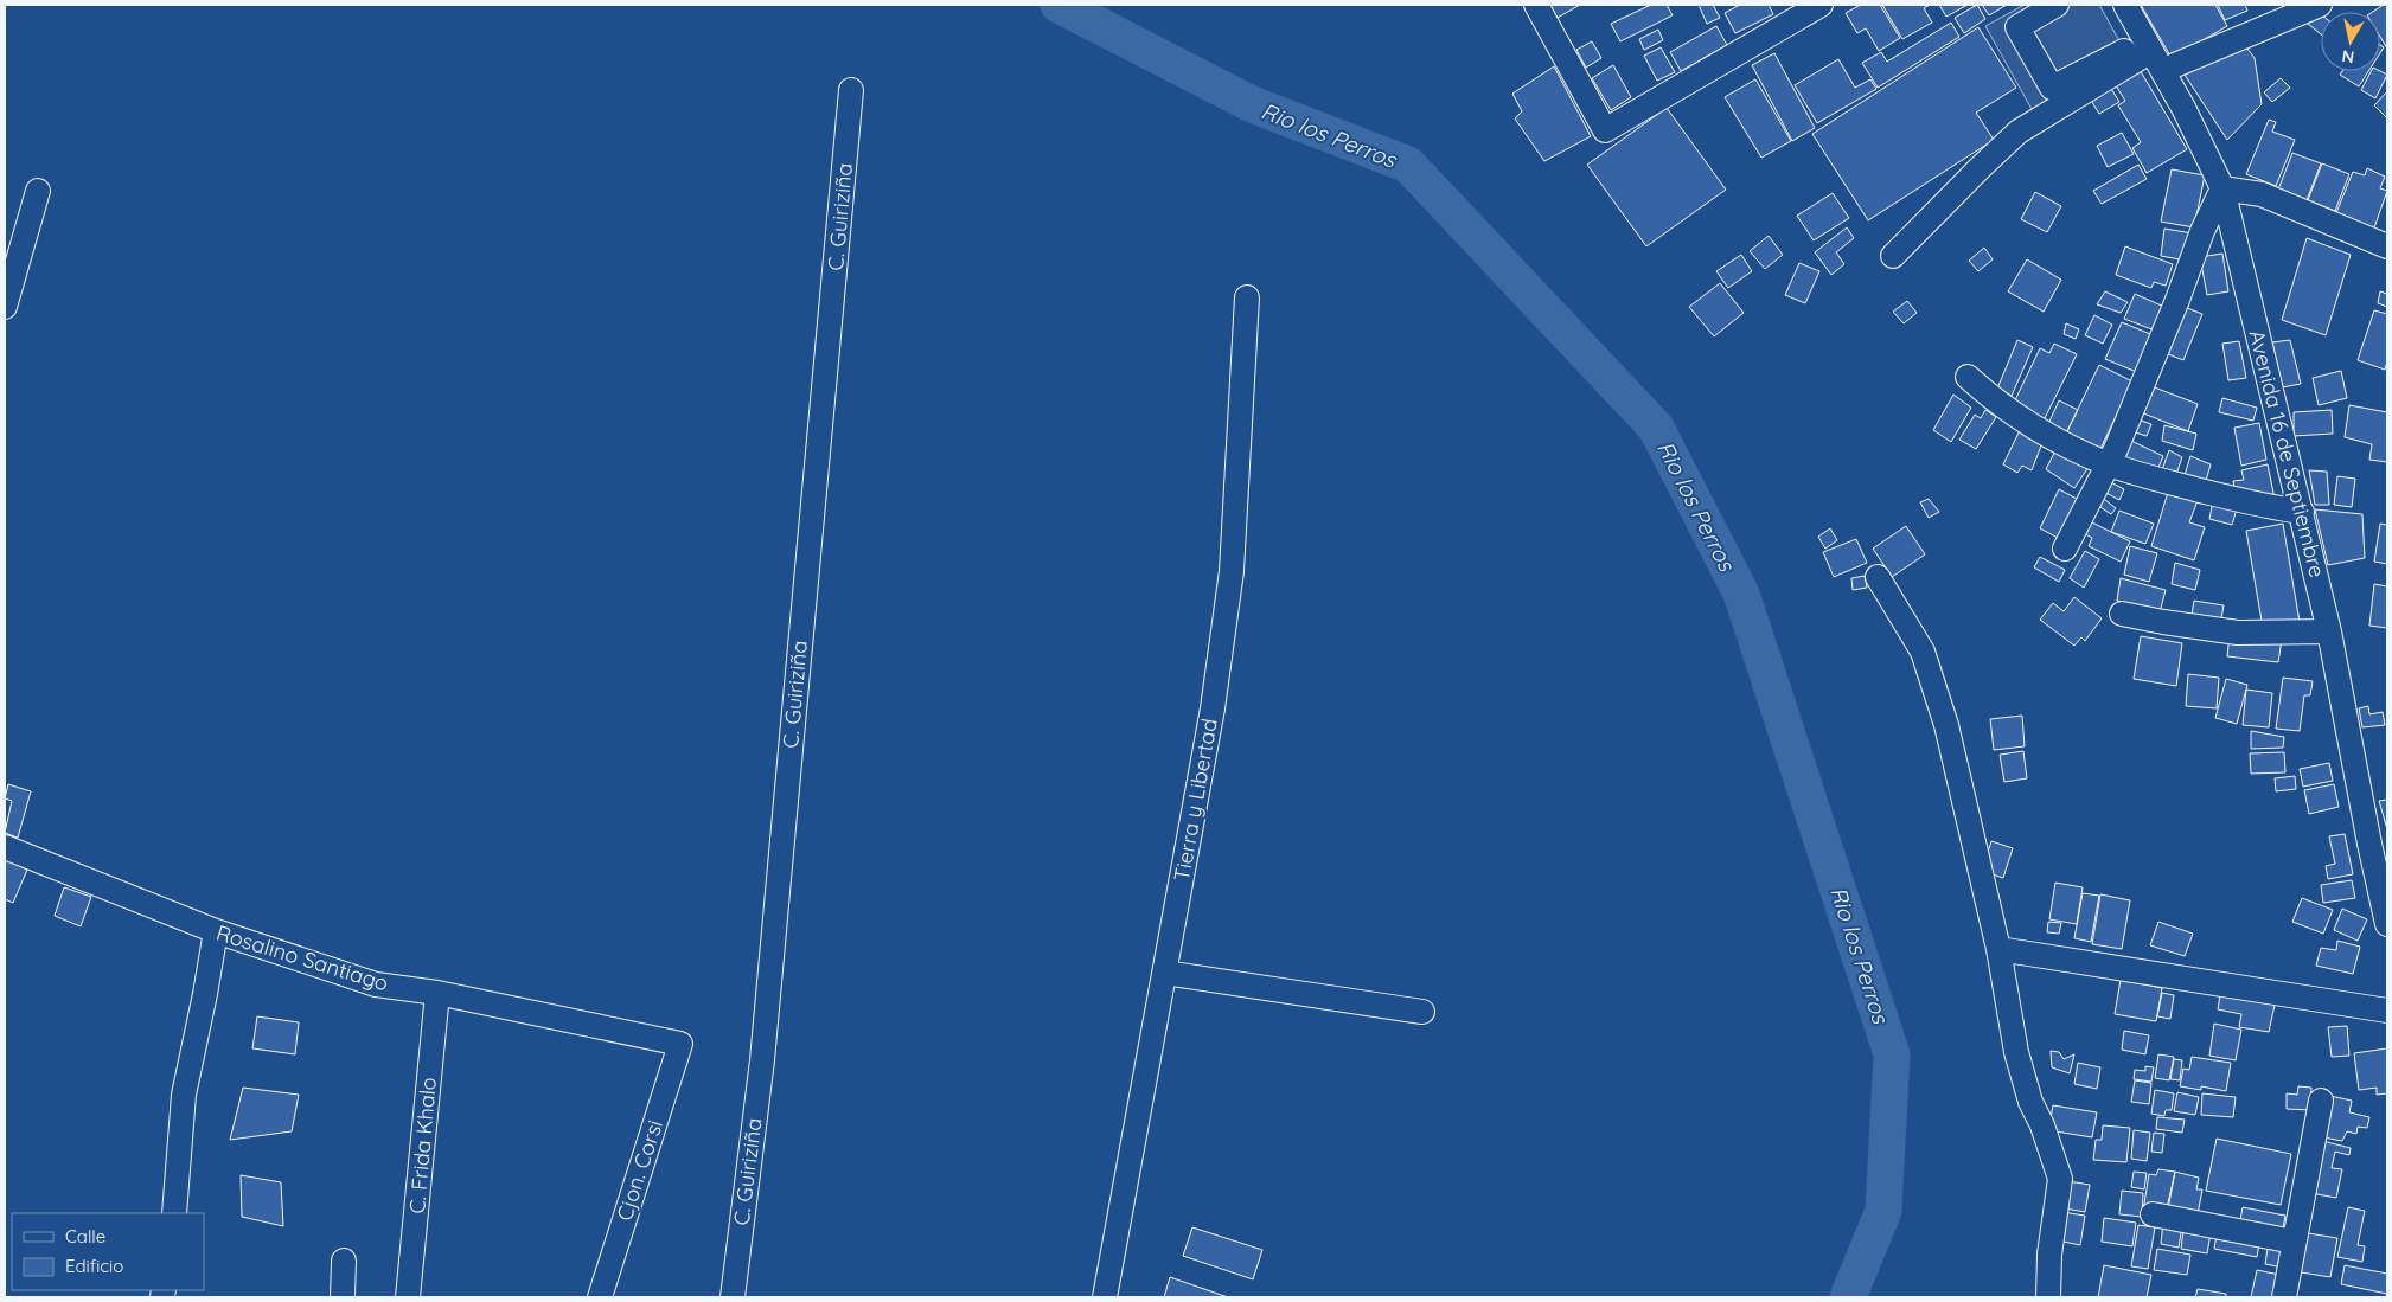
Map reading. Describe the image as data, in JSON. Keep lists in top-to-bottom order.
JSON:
{
  "streets": {
    "street": [
      "C. Guiriziña",
      "Avenida 16 de Septiembre",
      "Tierra y Libertad",
      "Rosalino Santiago",
      "C. Frida Khalo",
      "Cjon. Corsi"
    ]
  },
  "crossings": [
    ["Rosalino Santiago", "C. Frida Khalo"],
    ["Rosalino Santiago", "Cjon. Corsi"]
  ],
  "water": ["Rio los Perros"],
  "legend": ["Calle", "Edificio"],
  "north": "bottom"
}
